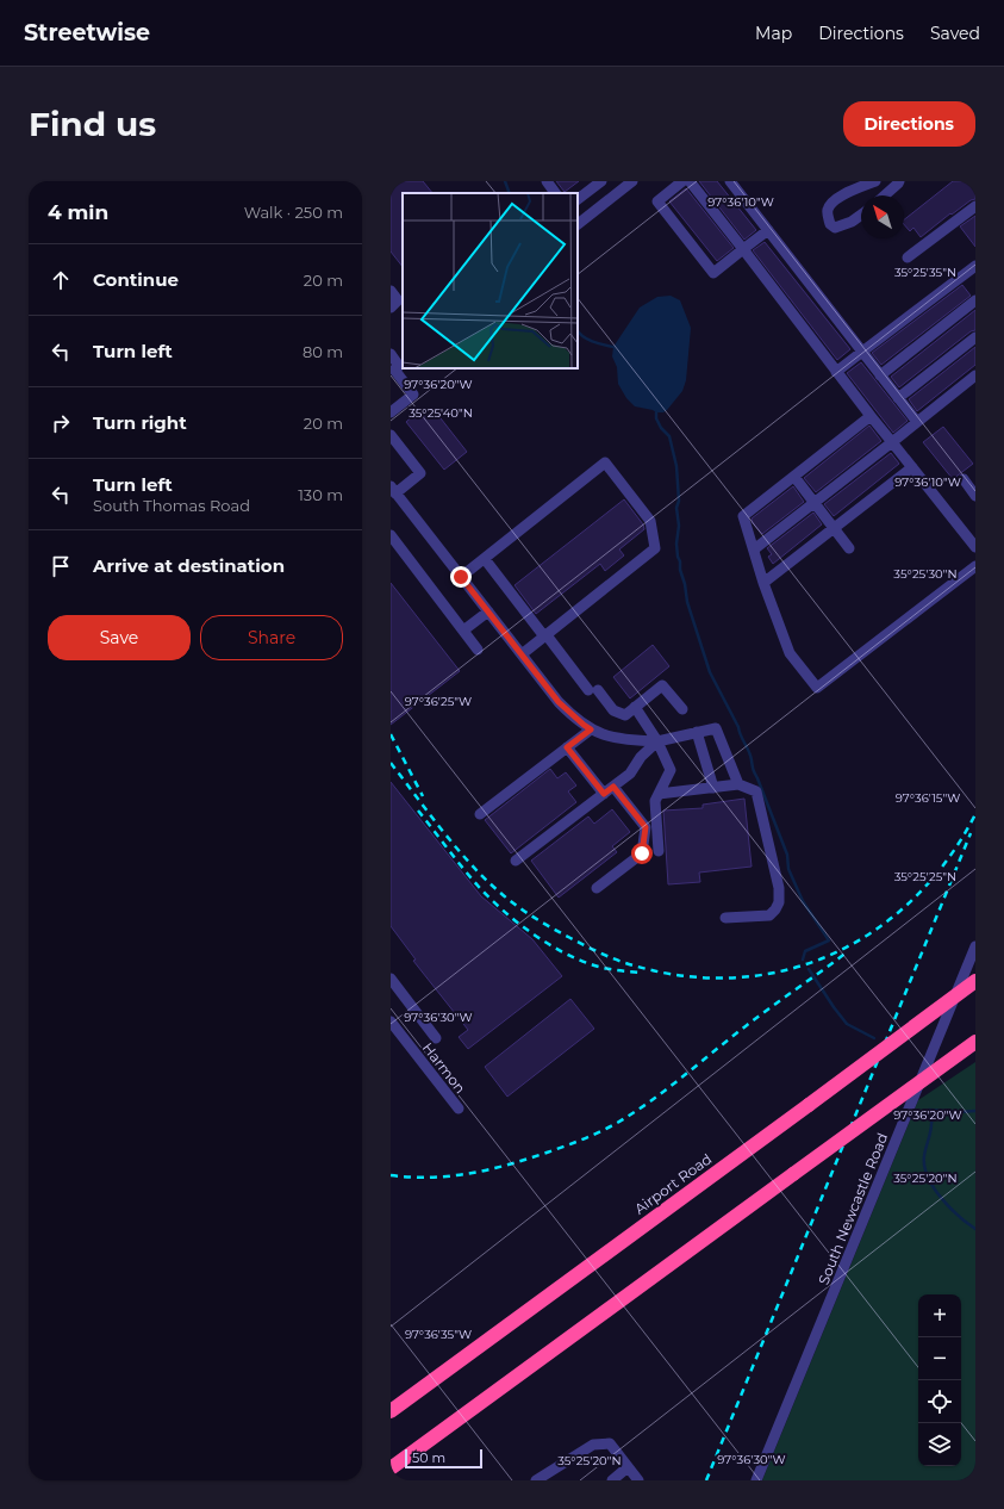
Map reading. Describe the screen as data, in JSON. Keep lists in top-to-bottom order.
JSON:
{
  "streets": {
    "highway": ["Airport Road"],
    "street": ["Harmon", "South Newcastle Road"]
  },
  "scale_bar": "50 m",
  "north": "top left",
  "page": {
    "header": "Streetwise",
    "nav": ["Map", "Directions", "Saved"],
    "buttons": [
      "Directions",
      ["Save", "Share"]
    ],
    "title": "Find us",
    "heading": ["4 min", "Walk · 250 m"],
    "list": [
      ["Continue", "20 m"],
      ["Turn left", "80 m"],
      ["Turn right", "20 m"],
      ["Turn left", "South Thomas Road", "130 m"],
      "Arrive at destination"
    ],
    "map_buttons": ["+", "−"],
    "scale": "50 m"
  },
  "coordinates": [
    "97°36'10\"W",
    "35°25'35\"N",
    "97°36'20\"W",
    "35°25'40\"N",
    "35°25'30\"N",
    "97°36'25\"W",
    "97°36'15\"W",
    "35°25'25\"N",
    "97°36'30\"W",
    "35°25'20\"N",
    "97°36'35\"W"
  ]
}
